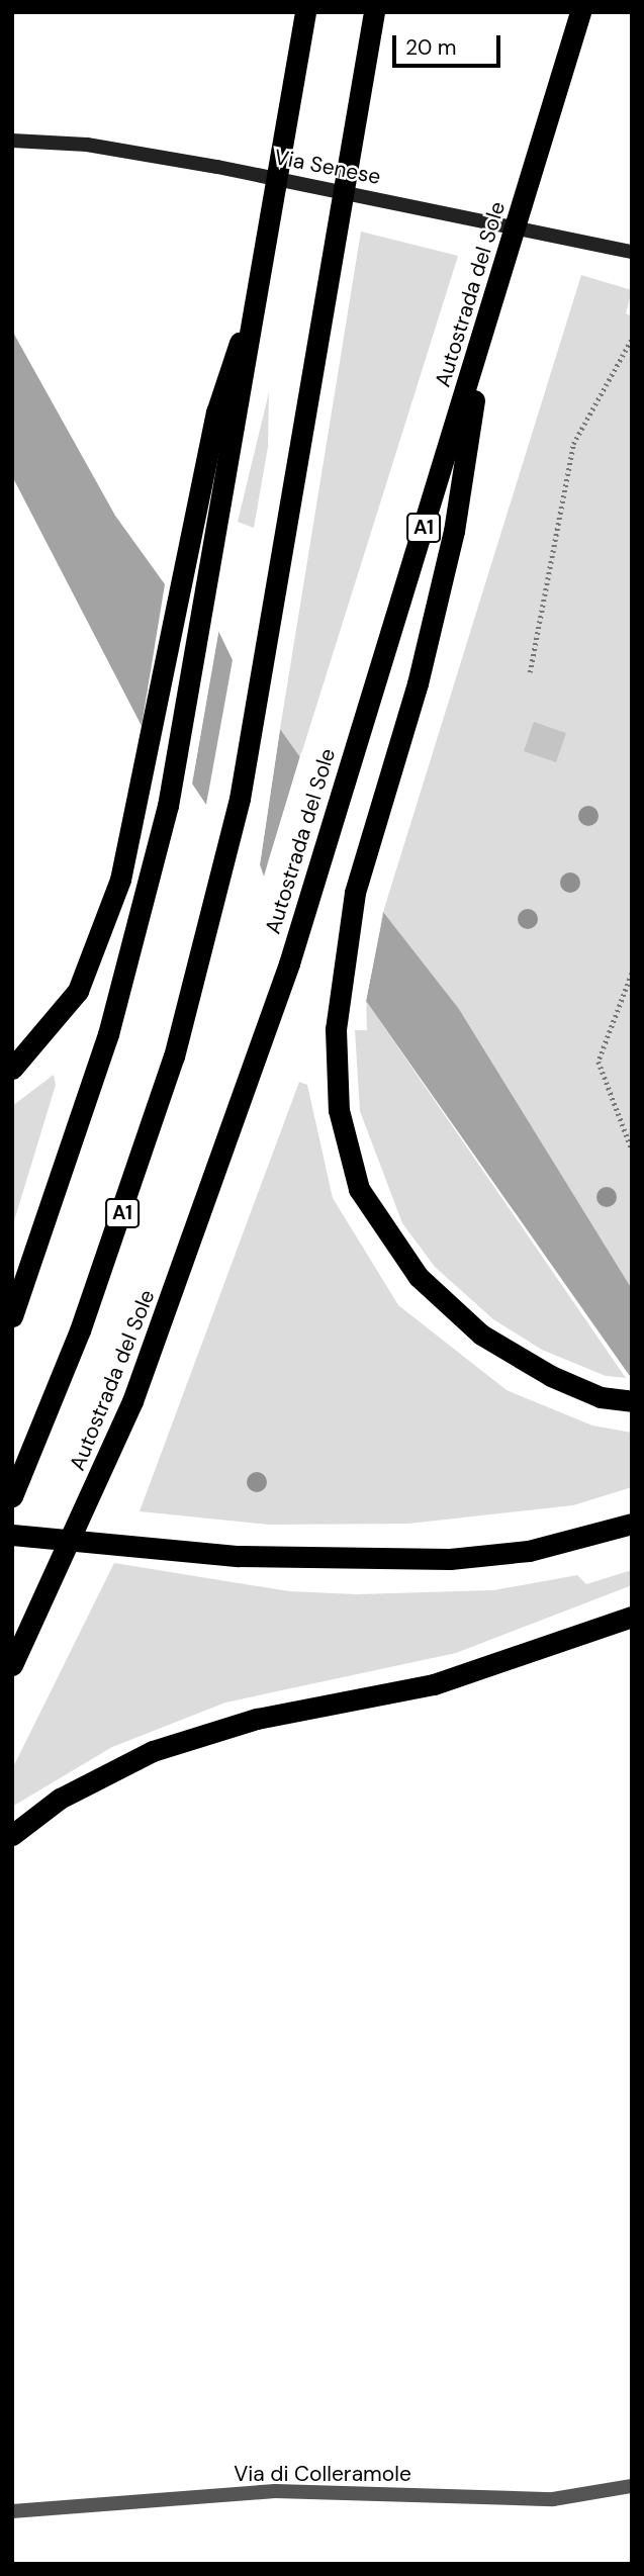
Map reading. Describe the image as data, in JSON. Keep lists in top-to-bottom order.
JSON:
{
  "streets": {
    "highway": ["Autostrada del Sole", "A1"],
    "main road": ["Via Senese"],
    "street": ["Via di Colleramole"]
  },
  "scale_bar": "20 m"
}
